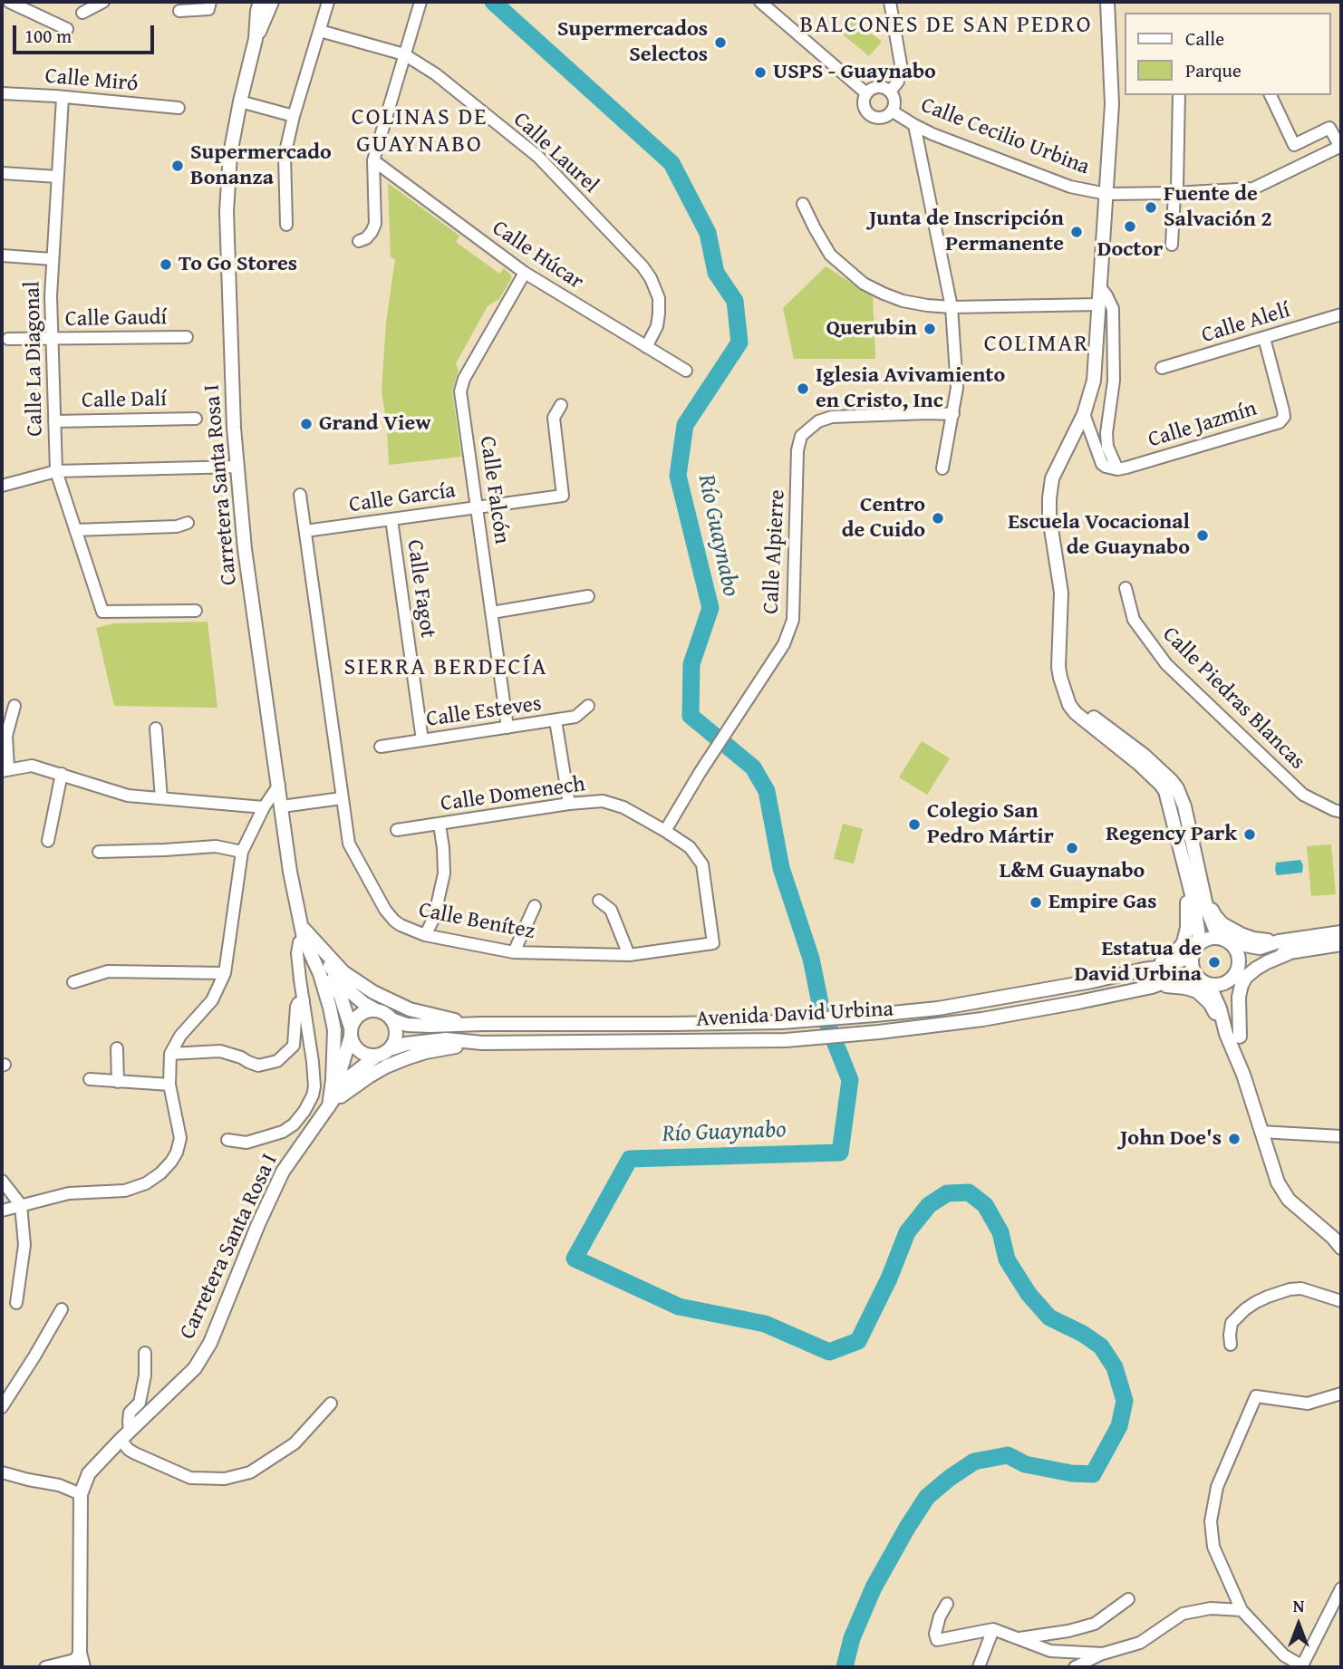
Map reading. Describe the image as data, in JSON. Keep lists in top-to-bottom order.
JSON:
{
  "streets": {
    "street": [
      "Calle Miró",
      "Calle Cecilio Urbina",
      "Calle Laurel",
      "Calle Húcar",
      "Calle Gaudí",
      "Calle Alelí",
      "Calle La Diagonal",
      "Calle Dalí",
      "Calle Jazmín",
      "Carretera Santa Rosa I",
      "Calle Falcón",
      "Calle García",
      "Calle Alpierre",
      "Calle Fagot",
      "Calle Piedras Blancas",
      "Calle Esteves",
      "Calle Domenech",
      "Calle Benítez",
      "Avenida David Urbina"
    ]
  },
  "crossings": [
    ["Calle Miró", "Calle La Diagonal"],
    ["Calle Laurel", "Calle Húcar"],
    ["Calle Húcar", "Calle Falcón"],
    ["Calle Gaudí", "Calle La Diagonal"],
    ["Calle Alelí", "Calle Jazmín"],
    ["Calle La Diagonal", "Calle Dalí"],
    ["Carretera Santa Rosa I", "Avenida David Urbina"],
    ["Calle Falcón", "Calle García"],
    ["Calle Falcón", "Calle Esteves"],
    ["Calle García", "Calle Fagot"],
    ["Calle García", "Calle Benítez"],
    ["Calle Alpierre", "Calle Domenech"],
    ["Calle Alpierre", "Calle Benítez"],
    ["Calle Fagot", "Calle Esteves"],
    ["Calle Domenech", "Calle Benítez"]
  ],
  "districts": [
    "BALCONES DE SAN PEDRO",
    "COLINAS DE GUAYNABO",
    "COLIMAR",
    "SIERRA BERDECÍA"
  ],
  "water": ["Río Guaynabo"],
  "places": [
    "Supermercados Selectos",
    "USPS - Guaynabo",
    "Supermercado Bonanza",
    "Fuente de Salvación 2",
    "Doctor",
    "Junta de Inscripción Permanente",
    "To Go Stores",
    "Querubin",
    "Iglesia Avivamiento en Cristo, Inc",
    "Grand View",
    "Centro de Cuido",
    "Escuela Vocacional de Guaynabo",
    "Colegio San Pedro Mártir",
    "Regency Park",
    "L&M Guaynabo",
    "Empire Gas",
    "Estatua de David Urbina",
    "John Doe's"
  ],
  "legend": ["Calle", "Parque"],
  "scale_bar": "100 m",
  "north": "top"
}
